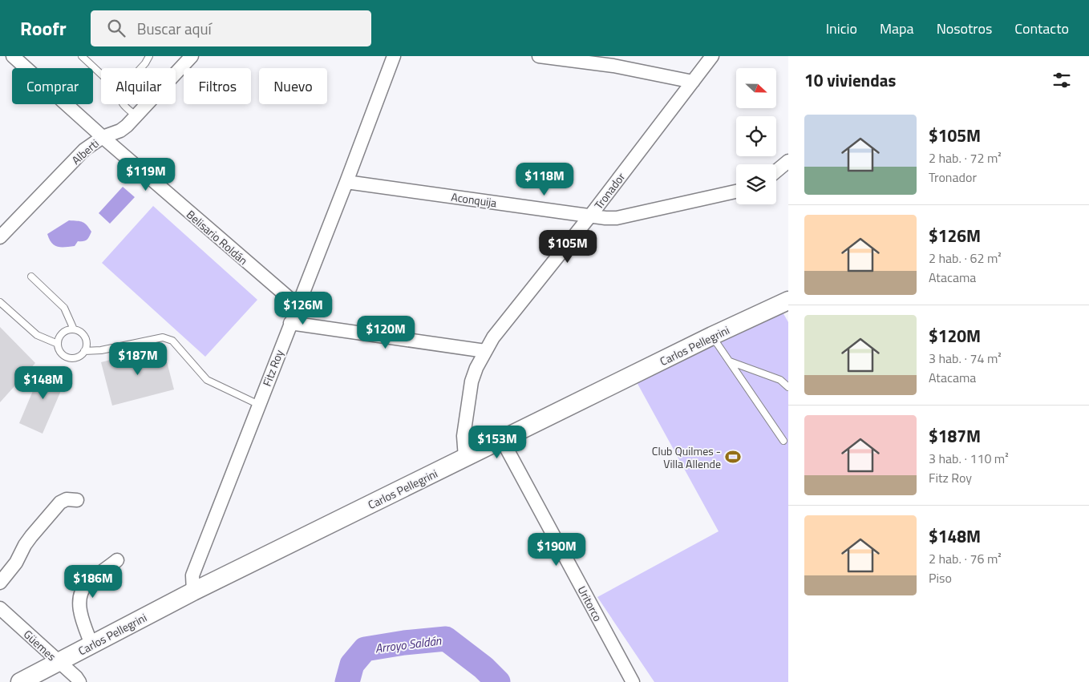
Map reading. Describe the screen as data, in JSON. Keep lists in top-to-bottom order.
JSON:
{
  "streets": {
    "main road": ["Carlos Pellegrini"],
    "street": [
      "Alberti",
      "Tronador",
      "Aconquija",
      "Belisario Roldán",
      "Fitz Roy",
      "Uritorco",
      "Güemes"
    ]
  },
  "crossings": [
    ["Alberti", "Belisario Roldán"],
    ["Tronador", "Aconquija"],
    ["Tronador", "Carlos Pellegrini"],
    ["Aconquija", "Fitz Roy"],
    ["Belisario Roldán", "Fitz Roy"],
    ["Carlos Pellegrini", "Fitz Roy"],
    ["Carlos Pellegrini", "Uritorco"],
    ["Carlos Pellegrini", "Güemes"]
  ],
  "water": ["Arroyo Saldán"],
  "places": {
    "sports": ["Club Quilmes - Villa Allende"]
  },
  "north": "right",
  "page": {
    "header": "Roofr",
    "search": "Buscar aquí",
    "nav": [
      "Inicio",
      "Mapa",
      "Nosotros",
      "Contacto"
    ],
    "heading": "10 viviendas",
    "chip": [
      "Comprar",
      "Alquilar",
      "Filtros",
      "Nuevo"
    ],
    "list": [
      {
        "name": "$105M",
        "note": "2 hab. · 72 m² · Tronador"
      },
      {
        "name": "$126M",
        "note": "2 hab. · 62 m² · Atacama"
      },
      {
        "name": "$120M",
        "note": "3 hab. · 74 m² · Atacama"
      },
      {
        "name": "$187M",
        "note": "3 hab. · 110 m² · Fitz Roy"
      },
      {
        "name": "$148M",
        "note": "2 hab. · 76 m² · Piso"
      }
    ],
    "price": [
      "$119M",
      "$118M",
      "$105M",
      "$126M",
      "$120M",
      "$187M",
      "$148M",
      "$153M",
      "$190M",
      "$186M"
    ]
  }
}
